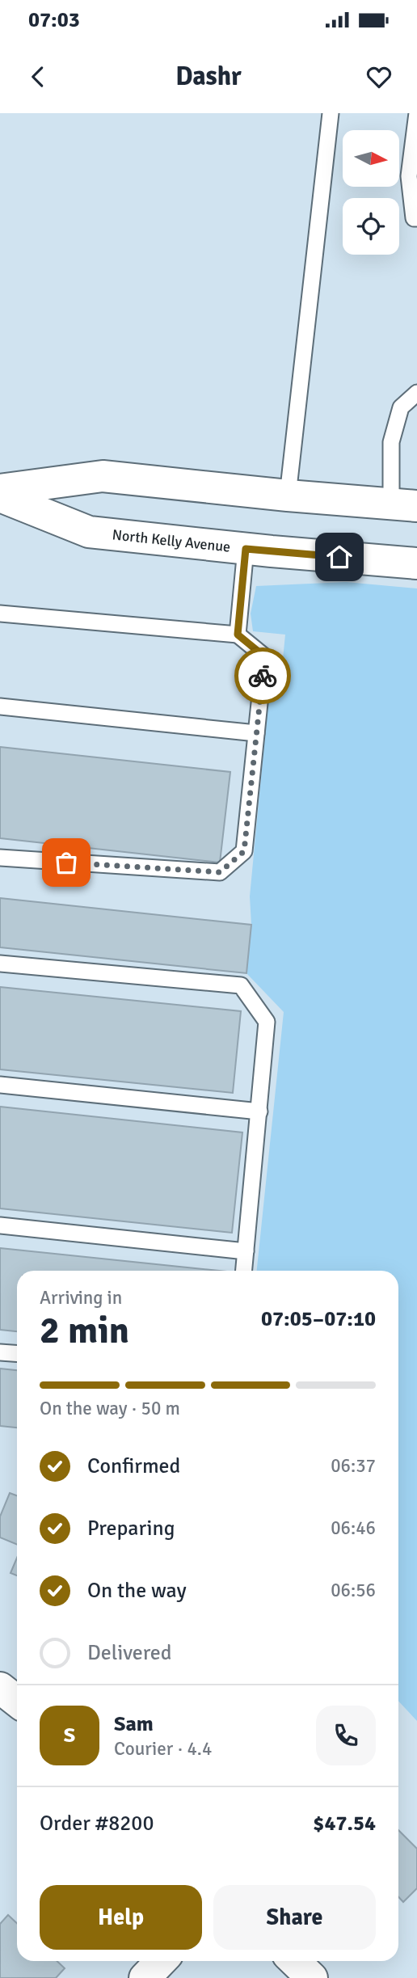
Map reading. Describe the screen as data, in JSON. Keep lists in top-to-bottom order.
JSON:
{
  "streets": {
    "street": ["North Kelly Avenue"]
  },
  "north": "right",
  "page": {
    "status": "07:03",
    "header": "Dashr",
    "heading": ["2 min", "Arriving in", "07:05–07:10"],
    "panel": [
      "Sam",
      "Courier · 4.4",
      "Order #8200",
      "$47.54"
    ],
    "bar": "On the way · 50 m",
    "list": [
      ["Confirmed", "06:37"],
      ["Preparing", "06:46"],
      ["On the way", "06:56"],
      "Delivered"
    ],
    "round": "S",
    "buttons": ["Help", "Share"]
  }
}
